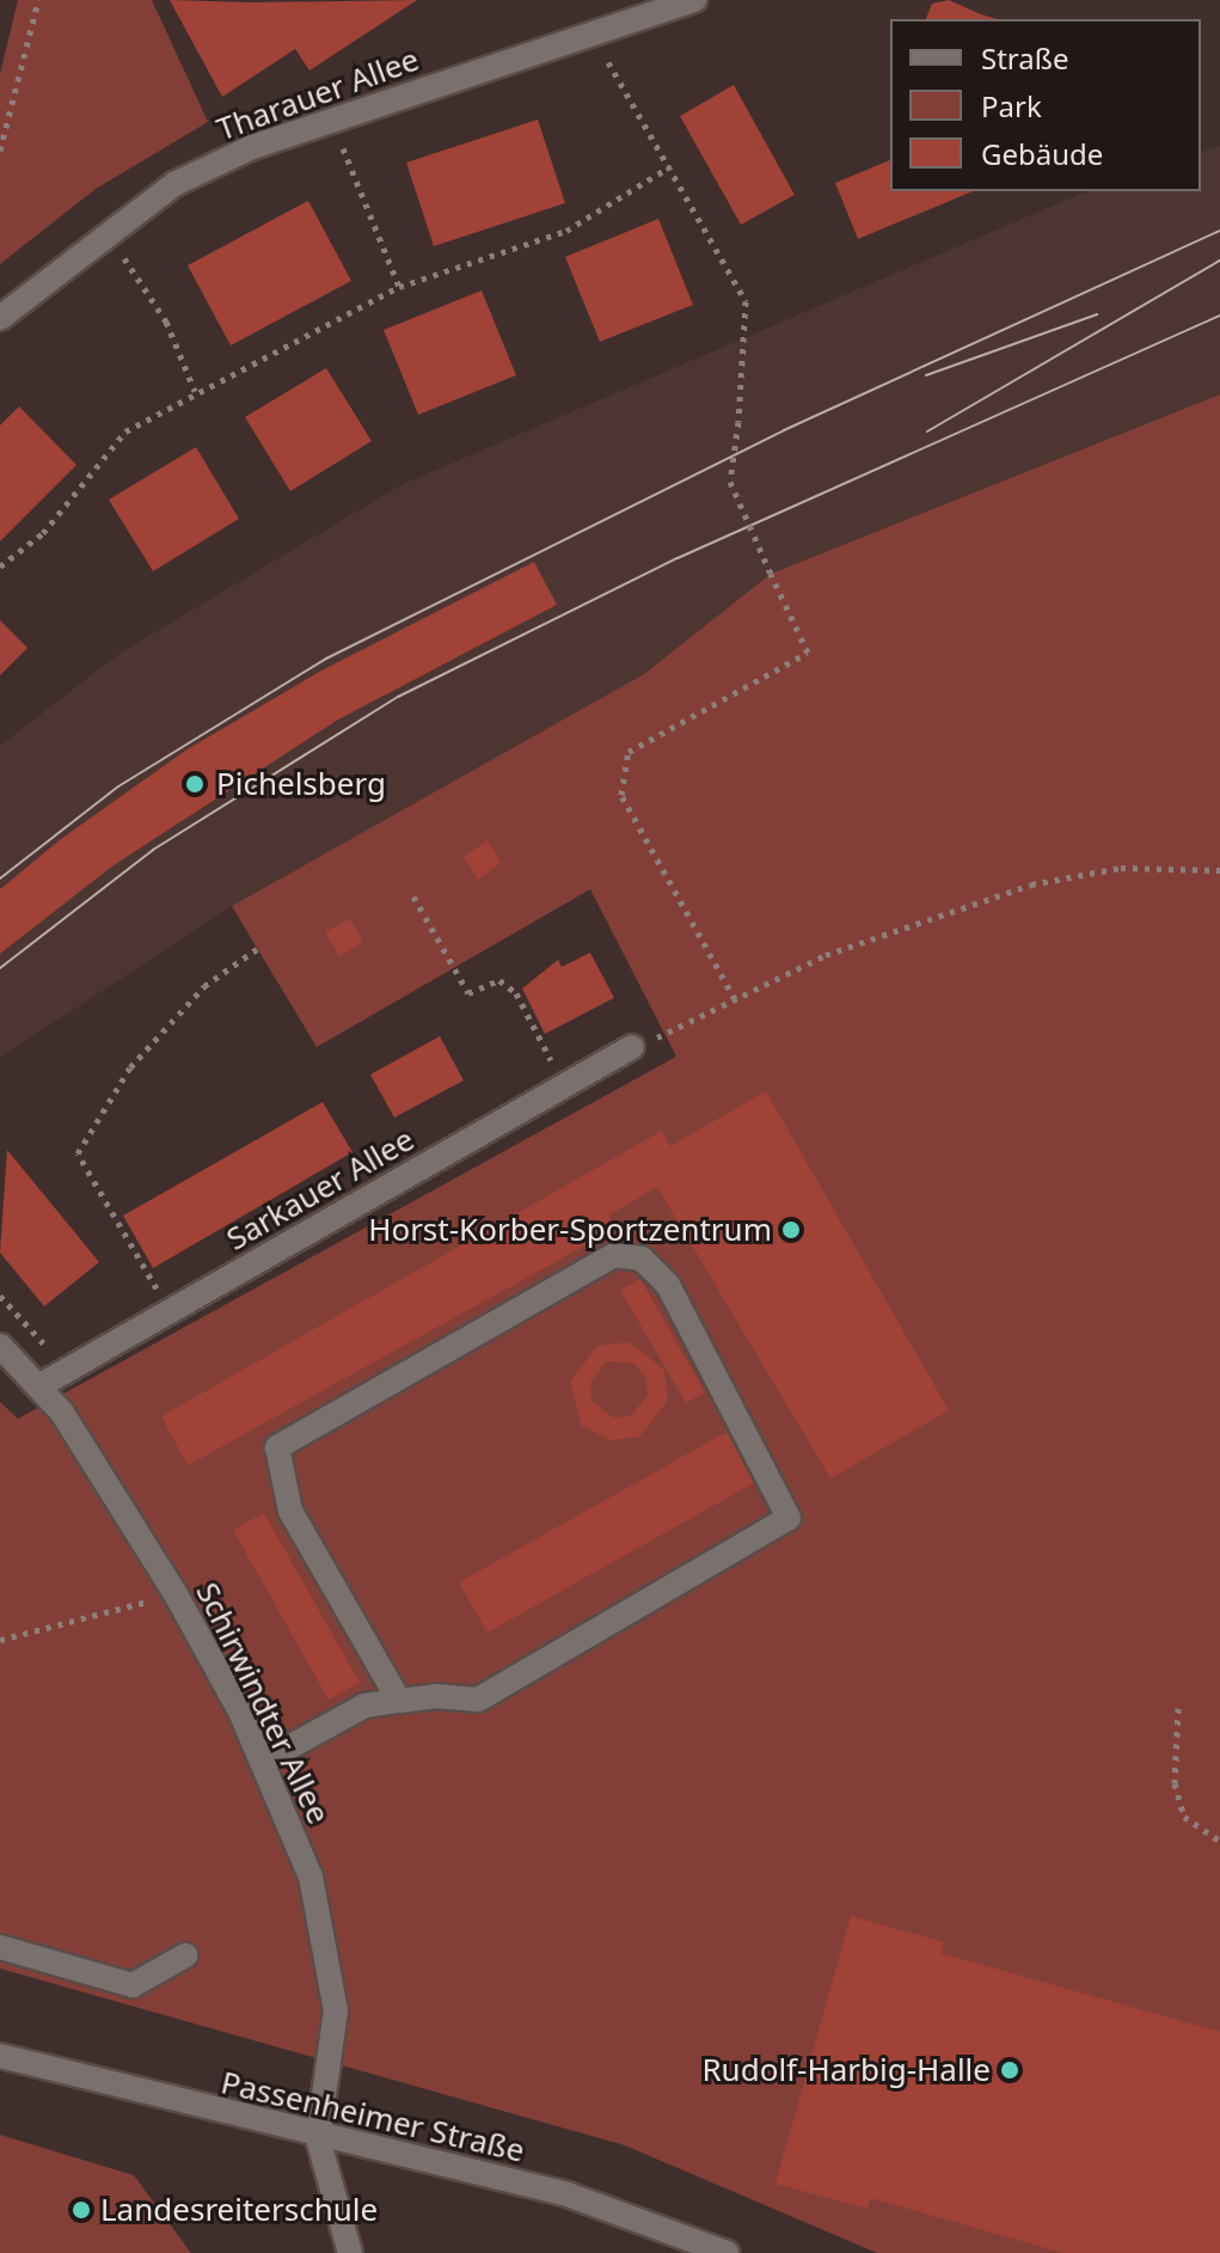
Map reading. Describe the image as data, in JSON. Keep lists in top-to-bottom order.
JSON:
{
  "streets": {
    "street": [
      "Tharauer Allee",
      "Sarkauer Allee",
      "Schirwindter Allee",
      "Passenheimer Straße"
    ]
  },
  "crossings": [
    ["Sarkauer Allee", "Schirwindter Allee"],
    ["Schirwindter Allee", "Passenheimer Straße"]
  ],
  "places": [
    "Pichelsberg",
    "Horst-Korber-Sportzentrum",
    "Rudolf-Harbig-Halle",
    "Landesreiterschule"
  ],
  "legend": ["Straße", "Park", "Gebäude"]
}
